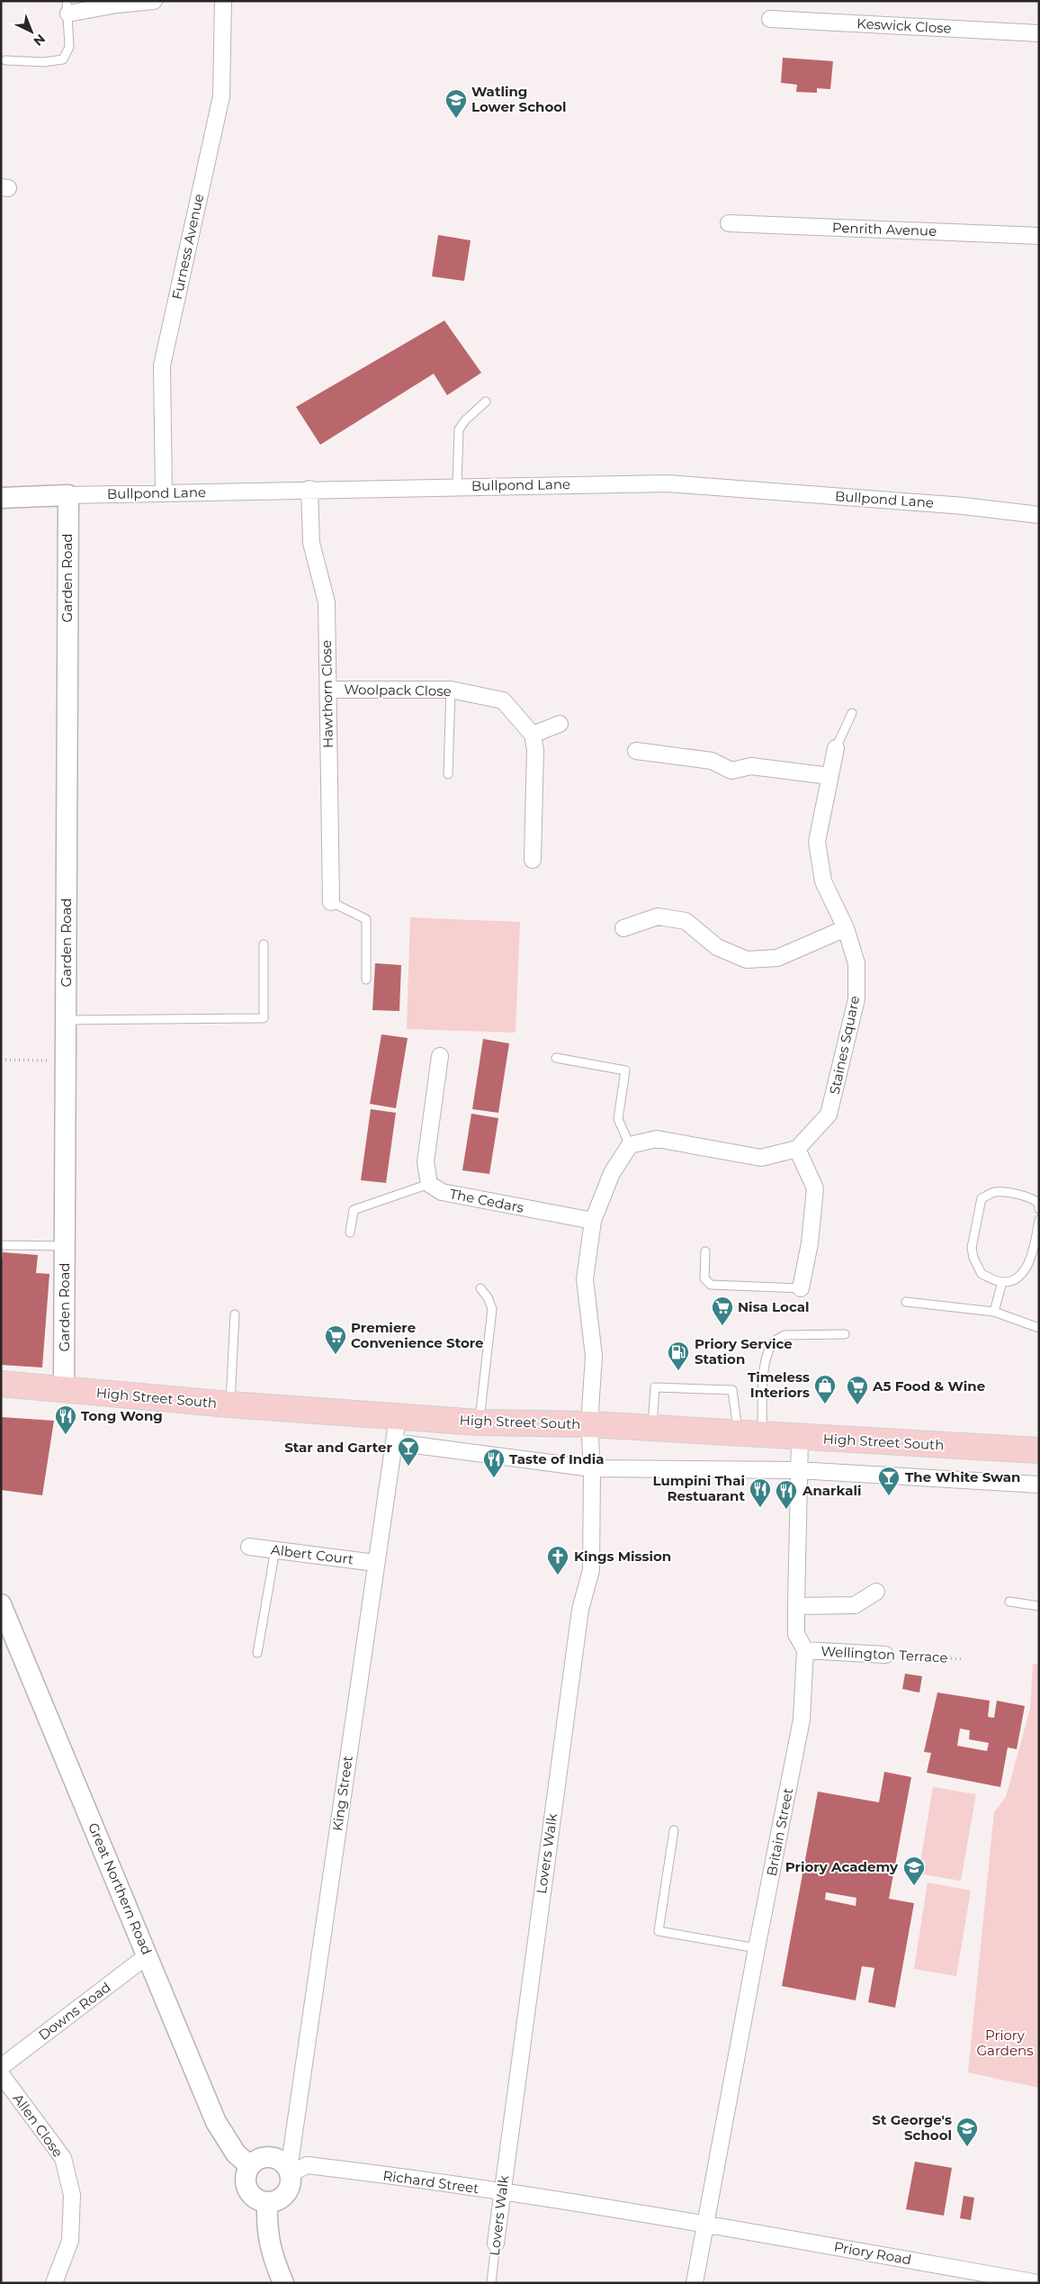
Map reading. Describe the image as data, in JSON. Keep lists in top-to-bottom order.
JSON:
{
  "streets": {
    "main road": ["High Street South"],
    "street": [
      "Keswick Close",
      "Penrith Avenue",
      "Furness Avenue",
      "Bullpond Lane",
      "Garden Road",
      "Woolpack Close",
      "Hawthorn Close",
      "Staines Square",
      "The Cedars",
      "Albert Court",
      "Wellington Terrace",
      "King Street",
      "Britain Street",
      "Lovers Walk",
      "Great Northern Road",
      "Downs Road",
      "Allen Close",
      "Richard Street",
      "Priory Road"
    ]
  },
  "crossings": [
    ["Furness Avenue", "Bullpond Lane"],
    ["Bullpond Lane", "Garden Road"],
    ["Bullpond Lane", "Hawthorn Close"],
    ["Garden Road", "High Street South"],
    ["Woolpack Close", "Hawthorn Close"],
    ["High Street South", "King Street"],
    ["High Street South", "Britain Street"],
    ["High Street South", "Lovers Walk"],
    ["Albert Court", "King Street"],
    ["Wellington Terrace", "Britain Street"],
    ["King Street", "Great Northern Road"],
    ["King Street", "Richard Street"],
    ["Britain Street", "Richard Street"],
    ["Britain Street", "Priory Road"],
    ["Lovers Walk", "Richard Street"],
    ["Great Northern Road", "Downs Road"],
    ["Great Northern Road", "Richard Street"],
    ["Richard Street", "Priory Road"]
  ],
  "parks": ["Priory Gardens"],
  "places": {
    "school or university": ["Watling Lower School", "Priory Academy", "St George's School"],
    "supermarket": ["Nisa Local", "Premiere Convenience Store", "A5 Food & Wine"],
    "fuel station": ["Priory Service Station"],
    "shop": ["Timeless Interiors"],
    "restaurant": [
      "Tong Wong",
      "Taste of India",
      "Lumpini Thai Restuarant",
      "Anarkali"
    ],
    "bar": ["Star and Garter", "The White Swan"],
    "church": ["Kings Mission"]
  },
  "north": "bottom right"
}
